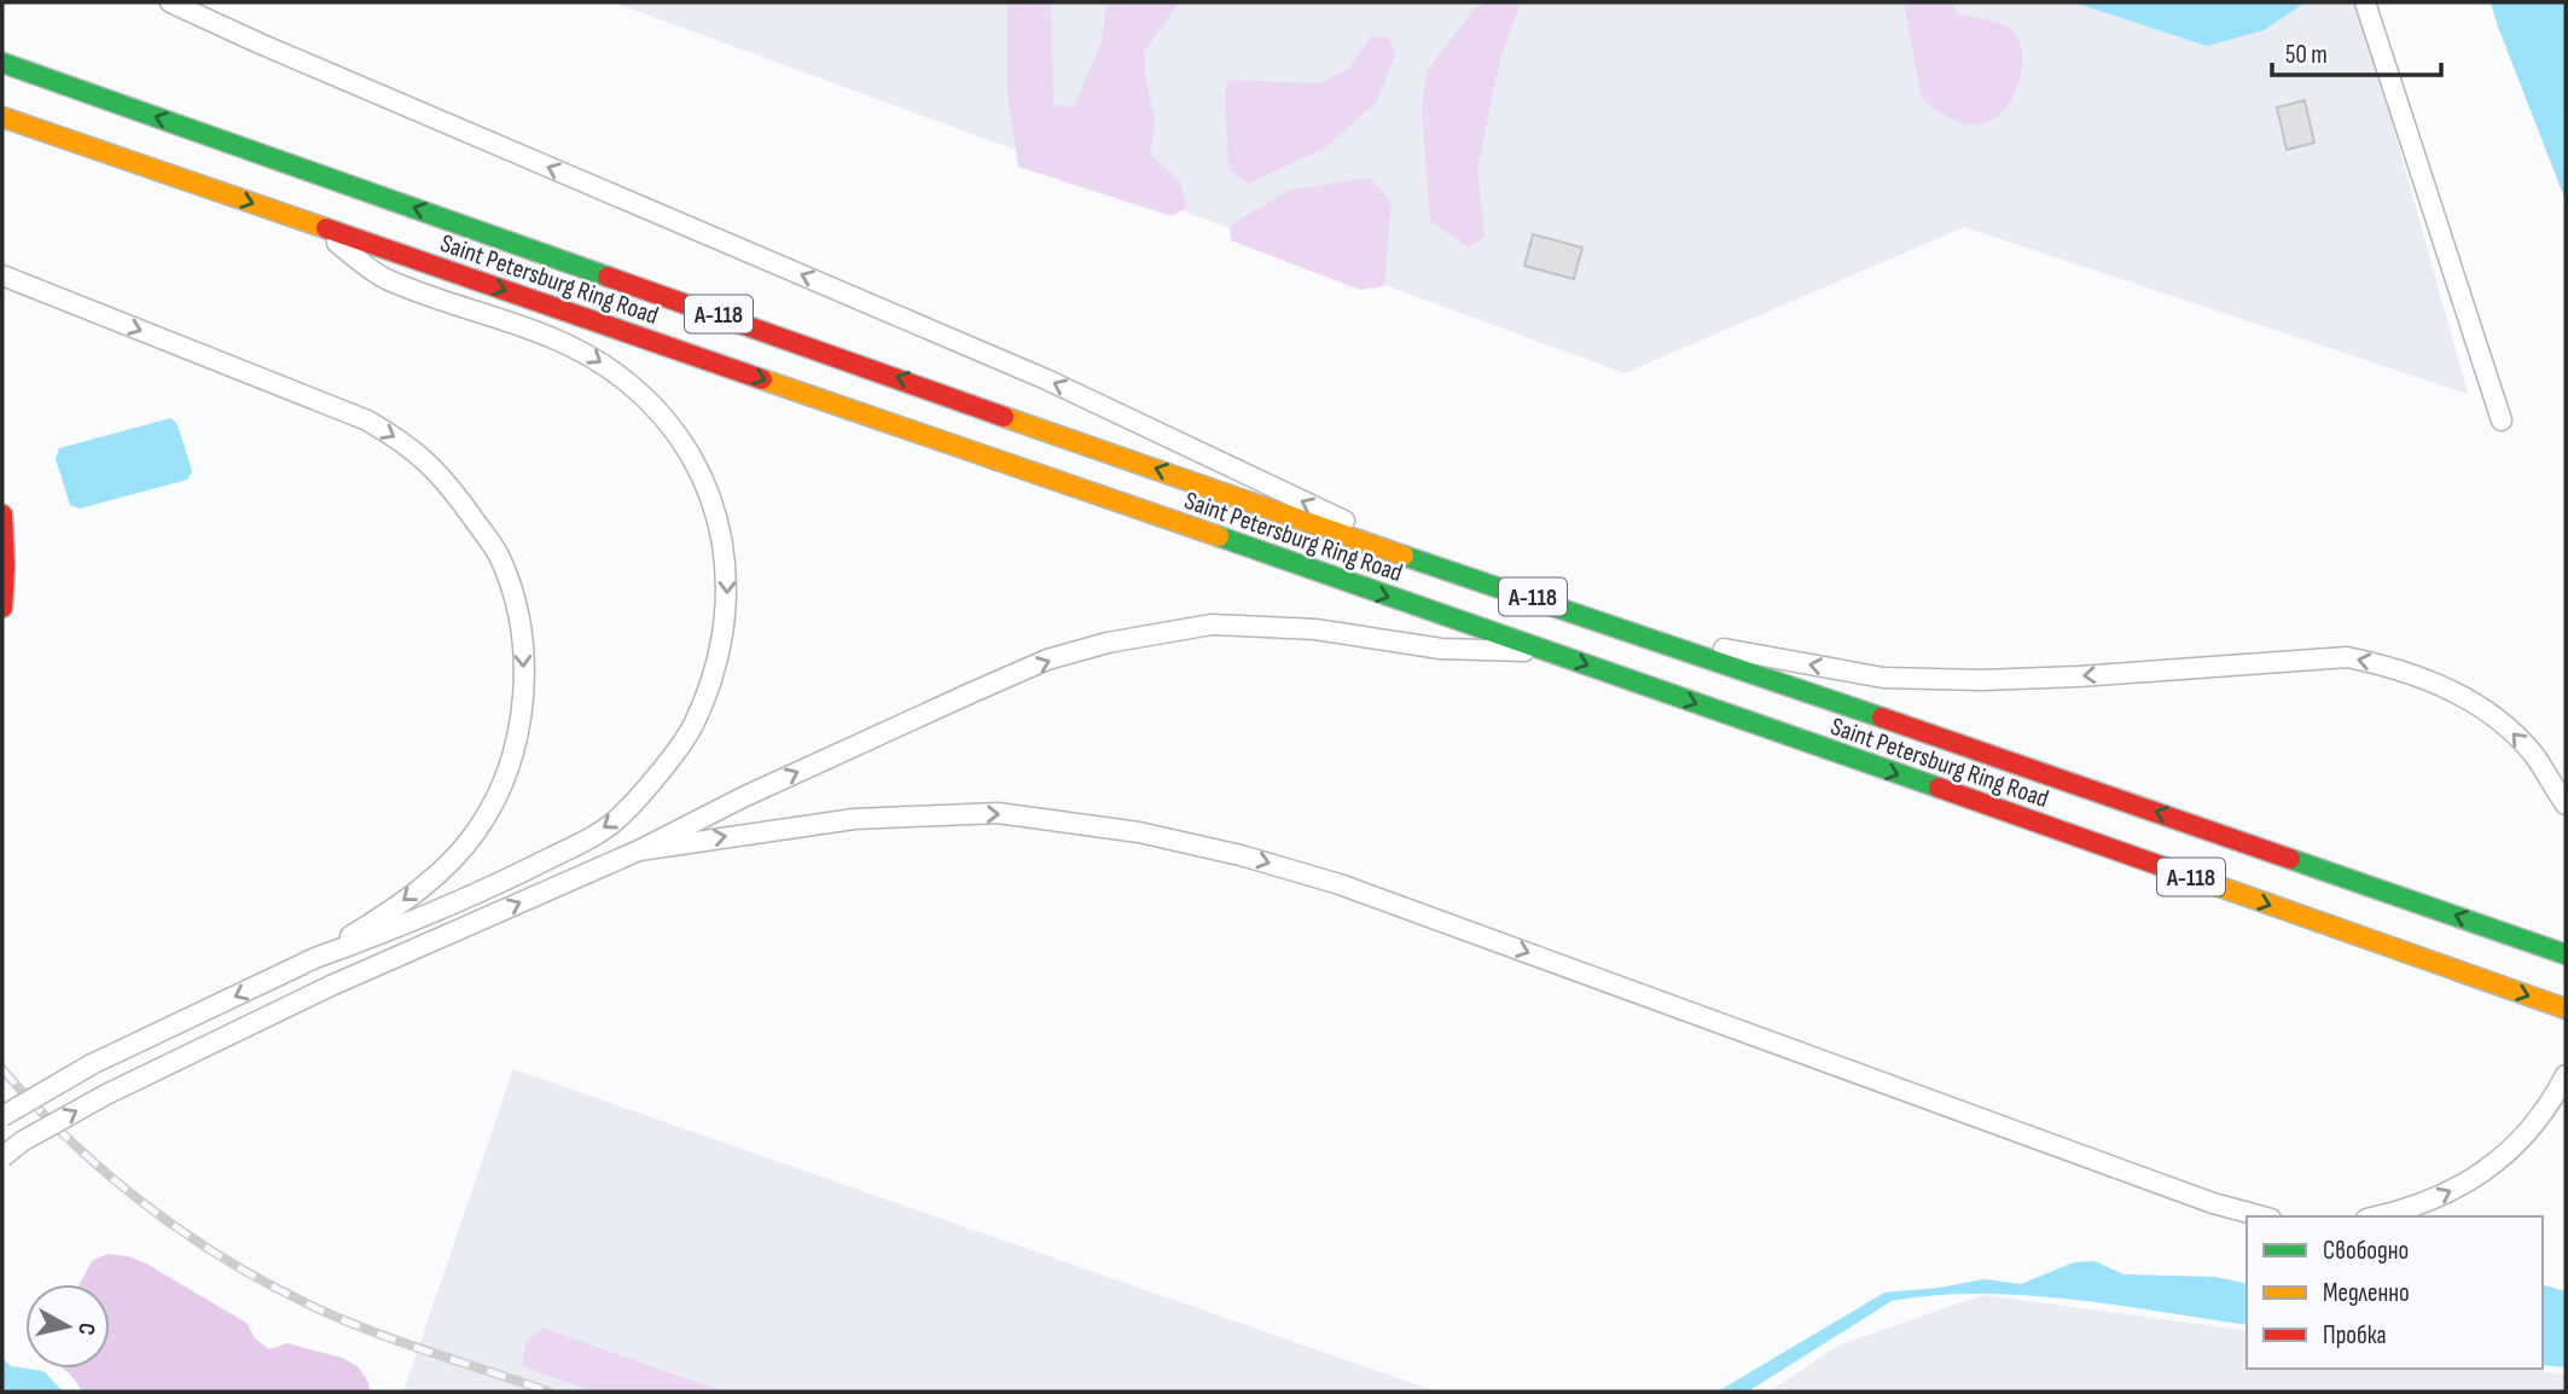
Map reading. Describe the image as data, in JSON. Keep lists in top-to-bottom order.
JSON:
{
  "streets": {
    "main road": ["Saint Petersburg Ring Road", "А-118"]
  },
  "legend": ["Свободно", "Медленно", "Пробка"],
  "scale_bar": "50 m",
  "north": "right"
}
